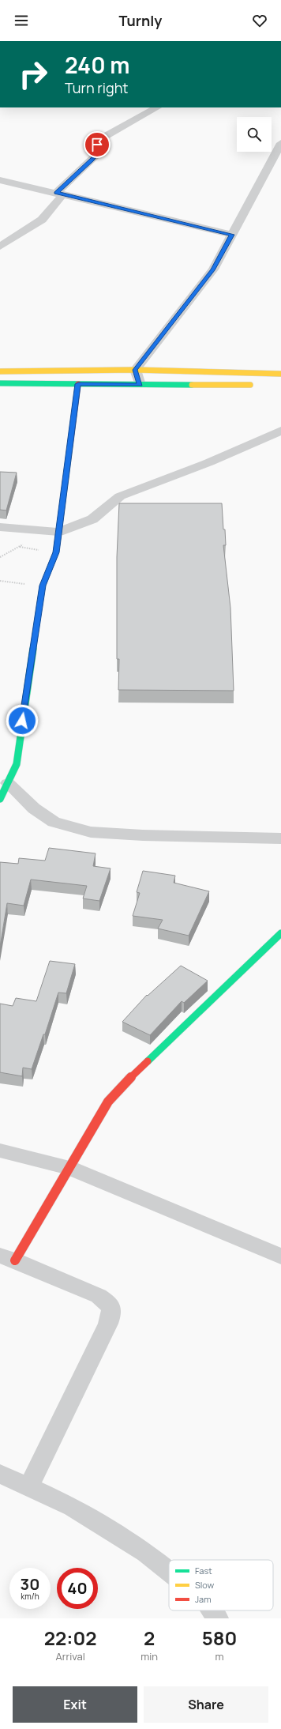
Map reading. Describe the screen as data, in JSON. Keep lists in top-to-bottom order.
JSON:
{
  "legend": ["Fast", "Slow", "Jam"],
  "page": {
    "header": "Turnly",
    "turn": ["240 m", "Turn right"],
    "speed": "30 km/h",
    "limit": "40",
    "eta": [
      "22:02",
      "Arrival",
      "2",
      "min",
      "580",
      "m"
    ],
    "buttons": ["Exit", "Share"]
  }
}
